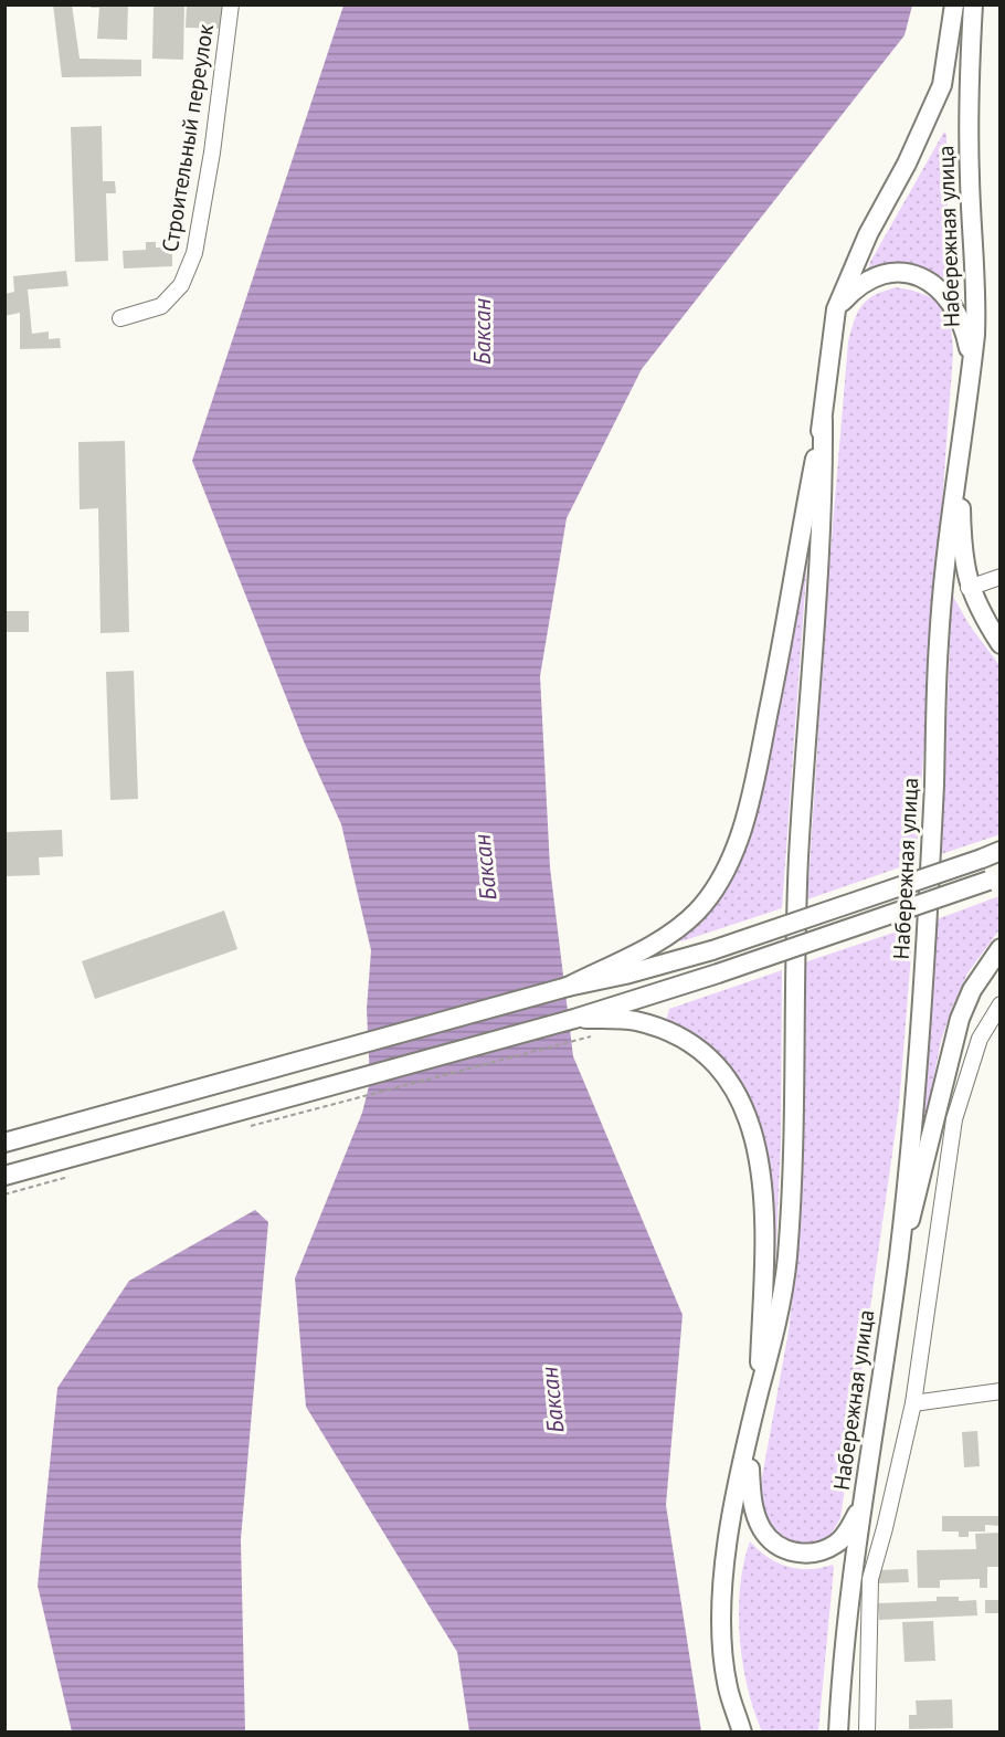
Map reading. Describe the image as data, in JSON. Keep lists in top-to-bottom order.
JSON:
{
  "streets": {
    "main road": ["Набережная улица"],
    "street": ["Строительный переулок"]
  },
  "water": ["Баксан"]
}
